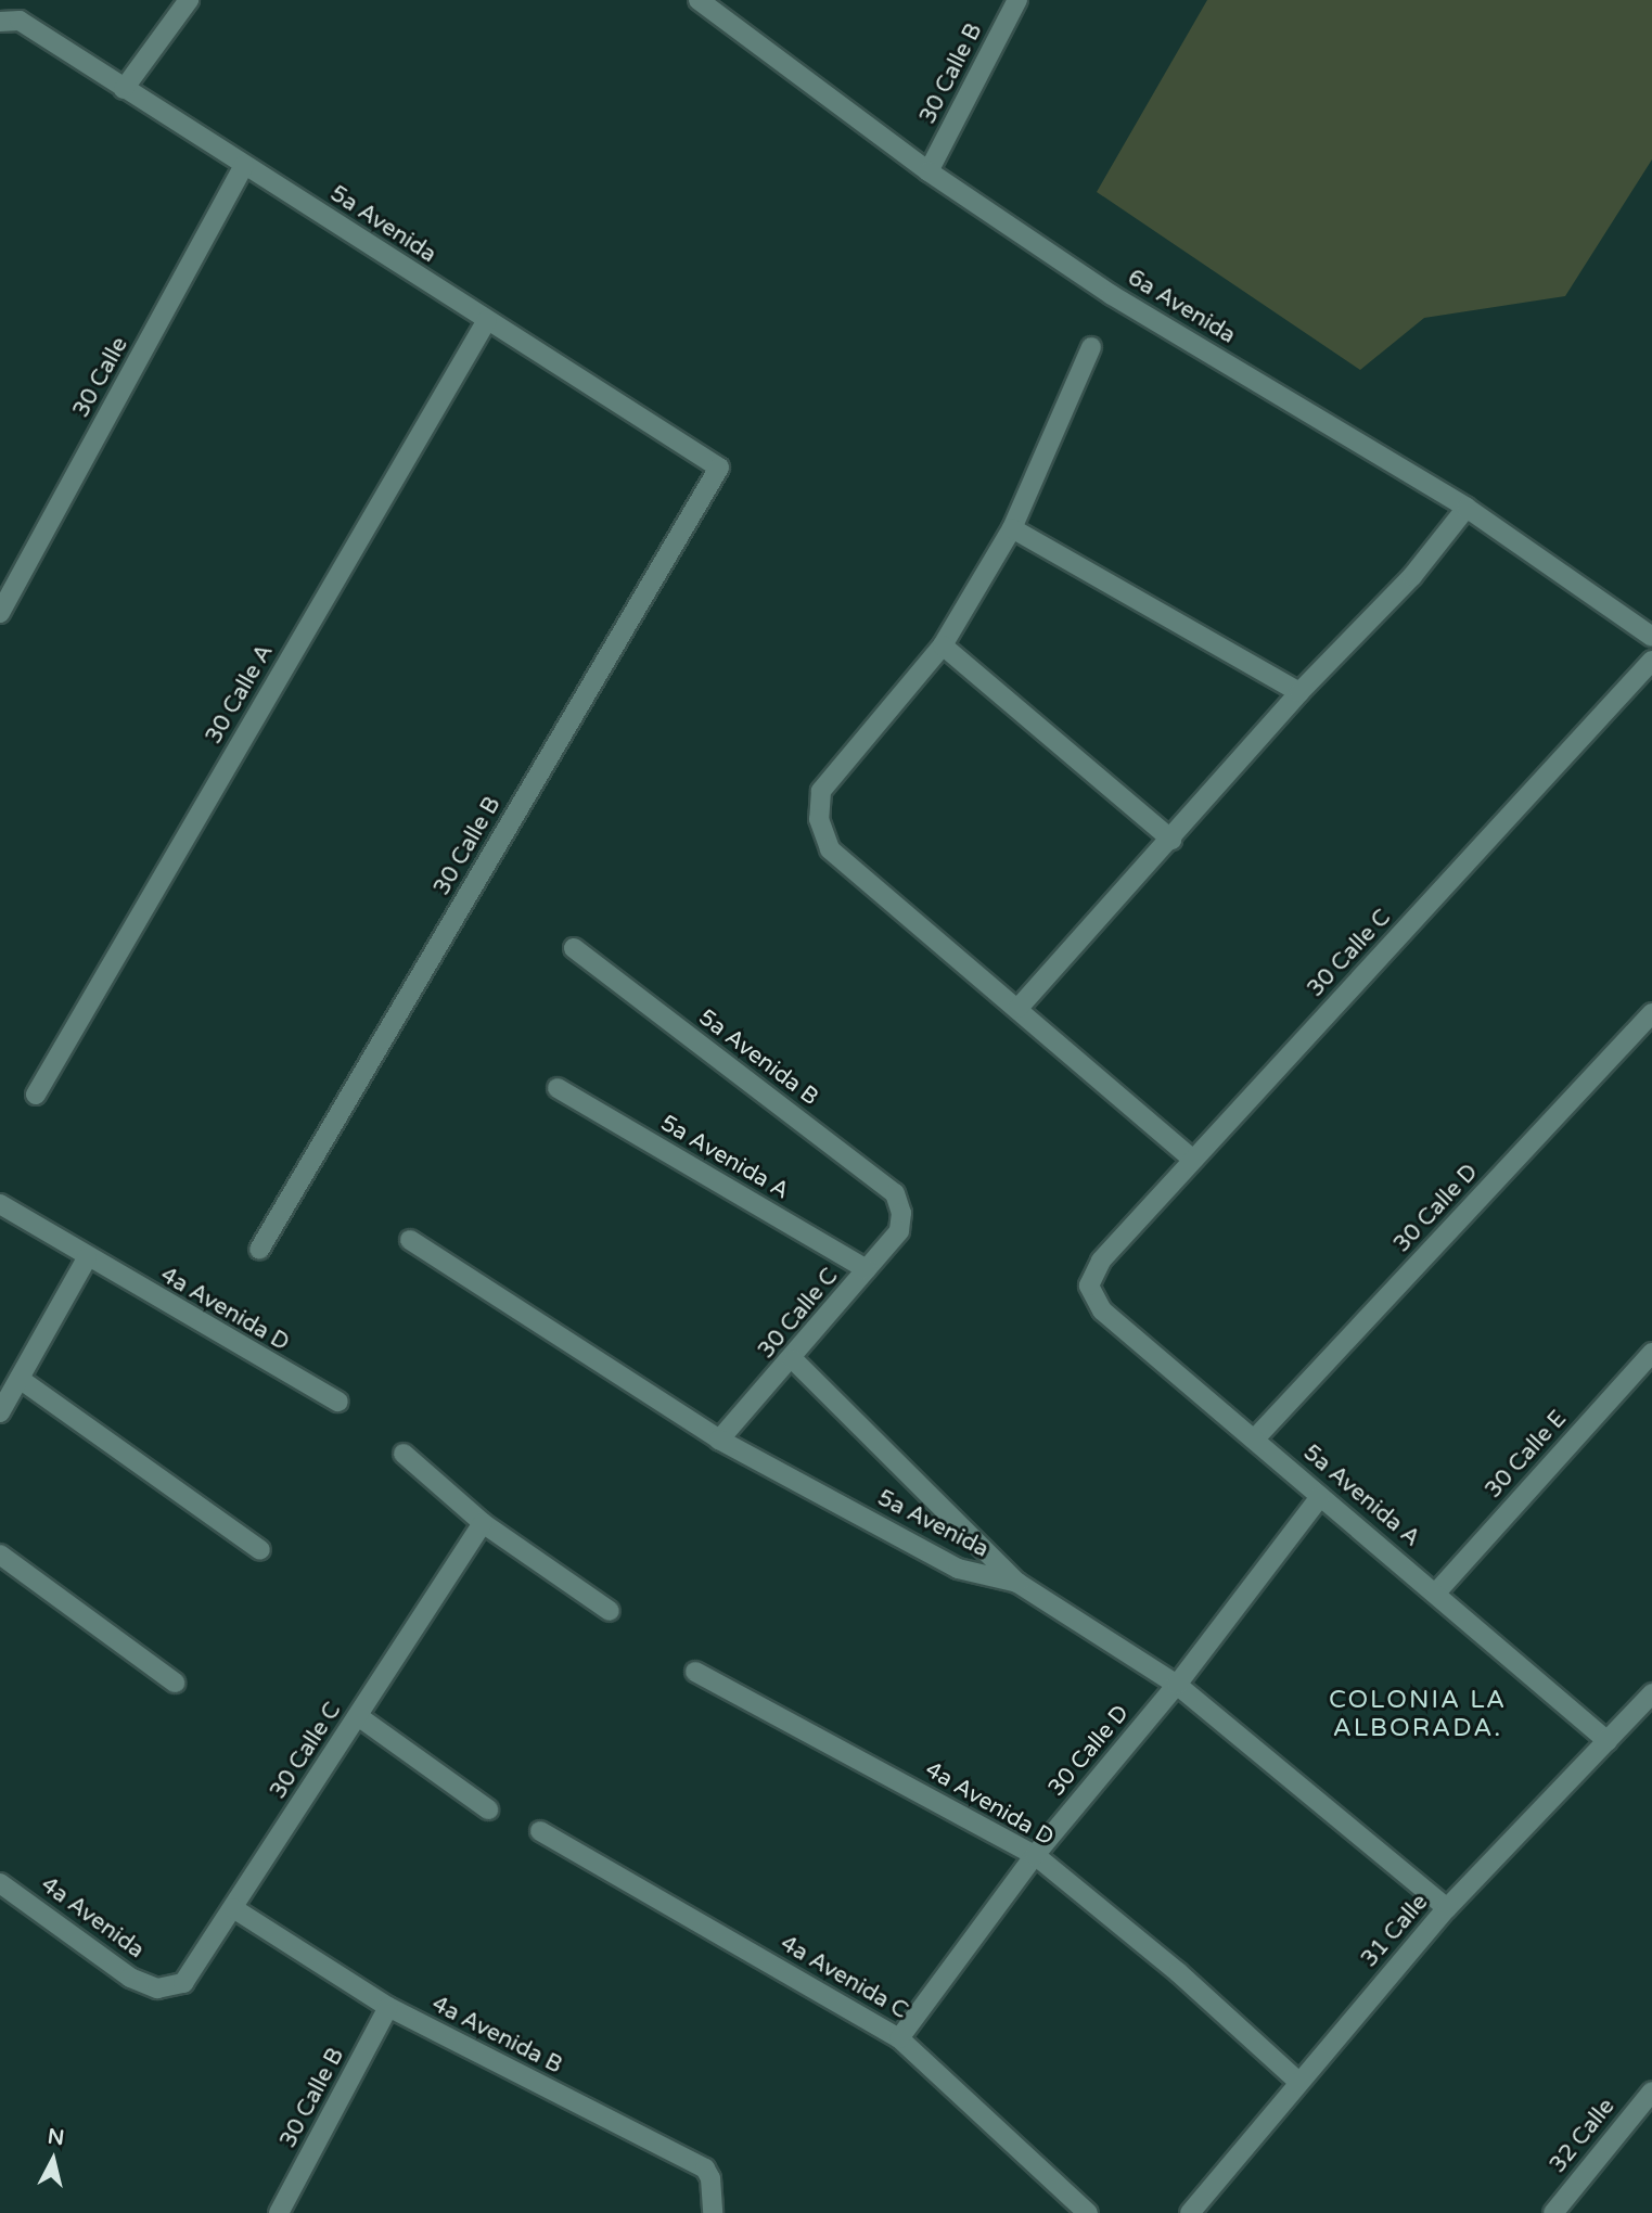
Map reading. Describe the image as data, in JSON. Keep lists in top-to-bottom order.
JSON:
{
  "streets": {
    "street": [
      "30 Calle B",
      "5a Avenida",
      "6a Avenida",
      "30 Calle",
      "30 Calle A",
      "30 Calle C",
      "5a Avenida B",
      "5a Avenida A",
      "30 Calle D",
      "4a Avenida D",
      "30 Calle E",
      "4a Avenida",
      "31 Calle",
      "4a Avenida C",
      "4a Avenida B",
      "32 Calle"
    ]
  },
  "crossings": [
    ["30 Calle B", "5a Avenida"],
    ["30 Calle B", "6a Avenida"],
    ["30 Calle B", "4a Avenida B"],
    ["5a Avenida", "30 Calle"],
    ["5a Avenida", "30 Calle A"],
    ["5a Avenida", "30 Calle C"],
    ["5a Avenida", "30 Calle D"],
    ["5a Avenida", "31 Calle"],
    ["30 Calle C", "5a Avenida B"],
    ["30 Calle C", "5a Avenida A"],
    ["30 Calle C", "4a Avenida"],
    ["30 Calle C", "4a Avenida B"],
    ["5a Avenida A", "30 Calle D"],
    ["5a Avenida A", "30 Calle E"],
    ["5a Avenida A", "31 Calle"],
    ["30 Calle D", "4a Avenida D"],
    ["30 Calle D", "4a Avenida C"],
    ["4a Avenida D", "31 Calle"]
  ],
  "districts": ["COLONIA LA ALBORADA."],
  "north": "top"
}
